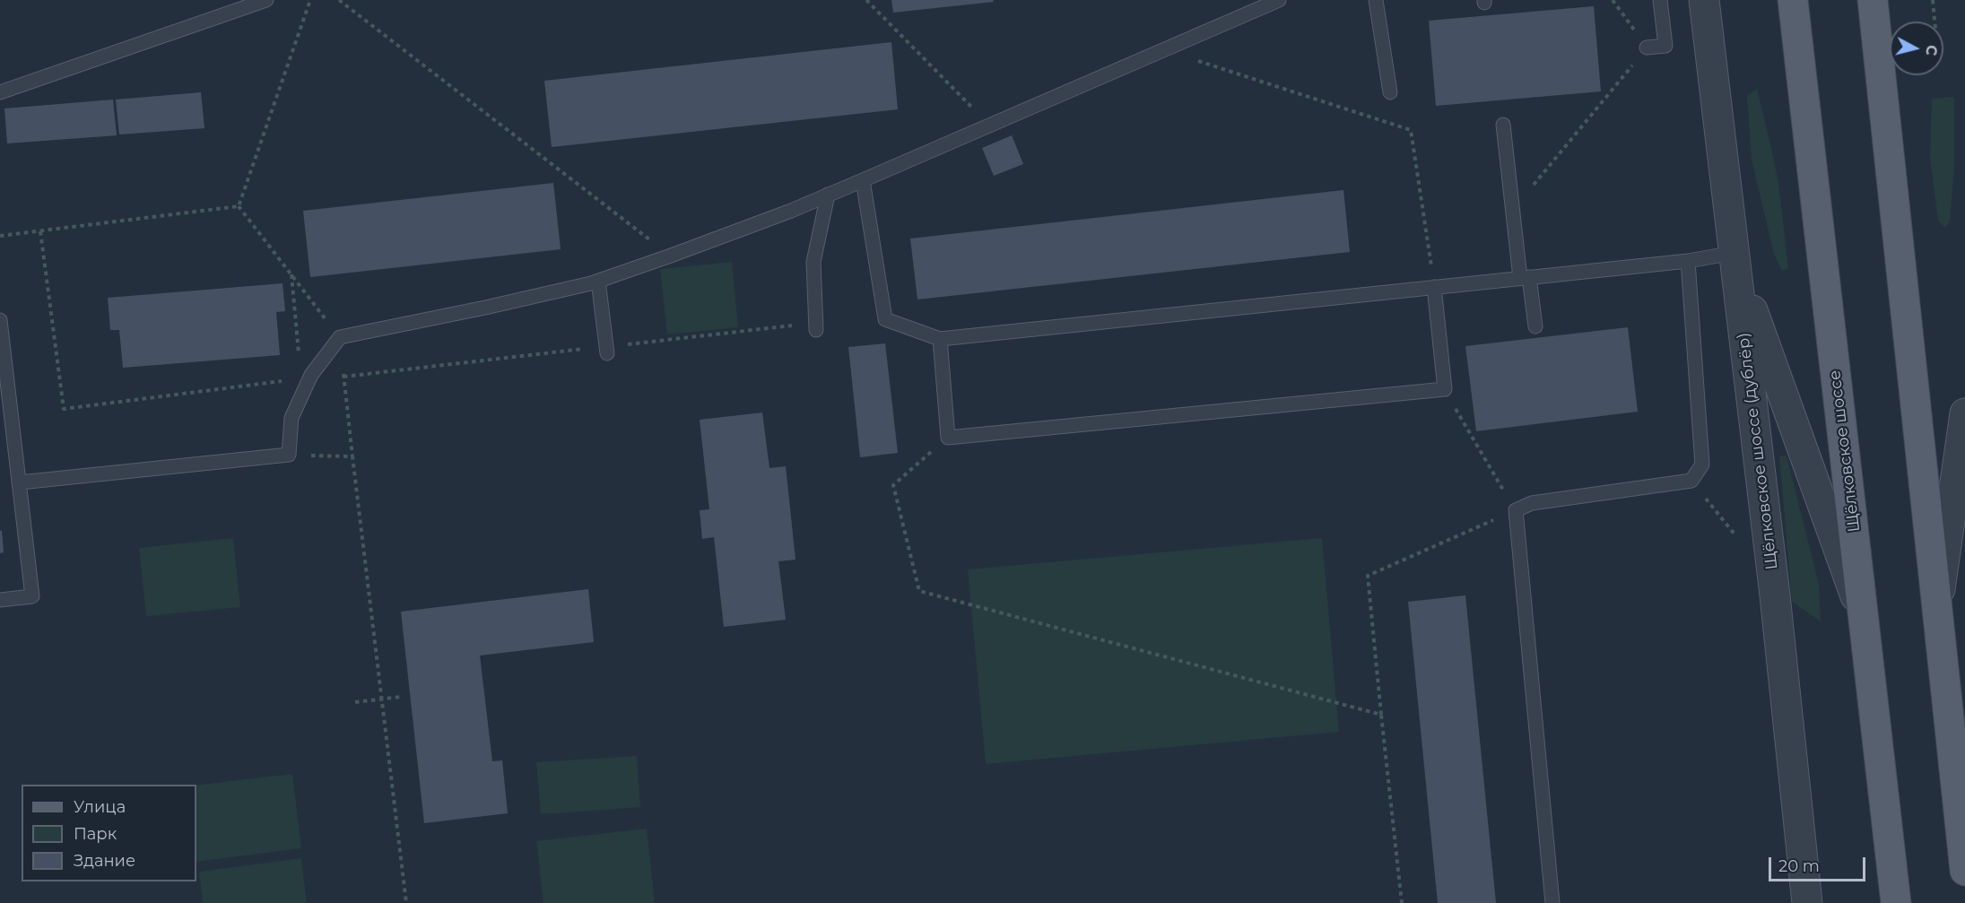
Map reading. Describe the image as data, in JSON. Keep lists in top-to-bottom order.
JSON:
{
  "streets": {
    "main road": ["Щёлковское шоссе"],
    "street": ["Щёлковское шоссе (дублёр)"]
  },
  "legend": ["Улица", "Парк", "Здание"],
  "scale_bar": "20 m",
  "north": "right"
}
